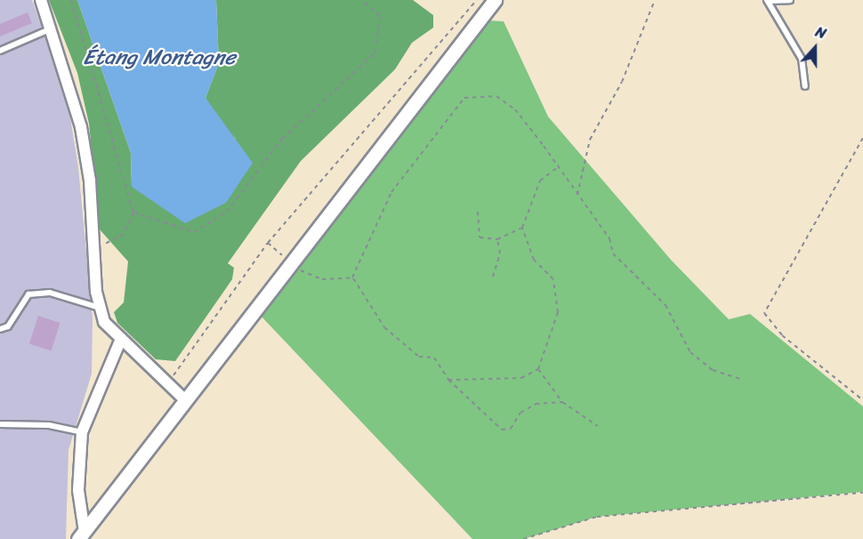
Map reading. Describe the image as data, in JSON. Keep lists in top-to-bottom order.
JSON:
{
  "water": ["Étang Montagne"],
  "north": "top"
}
